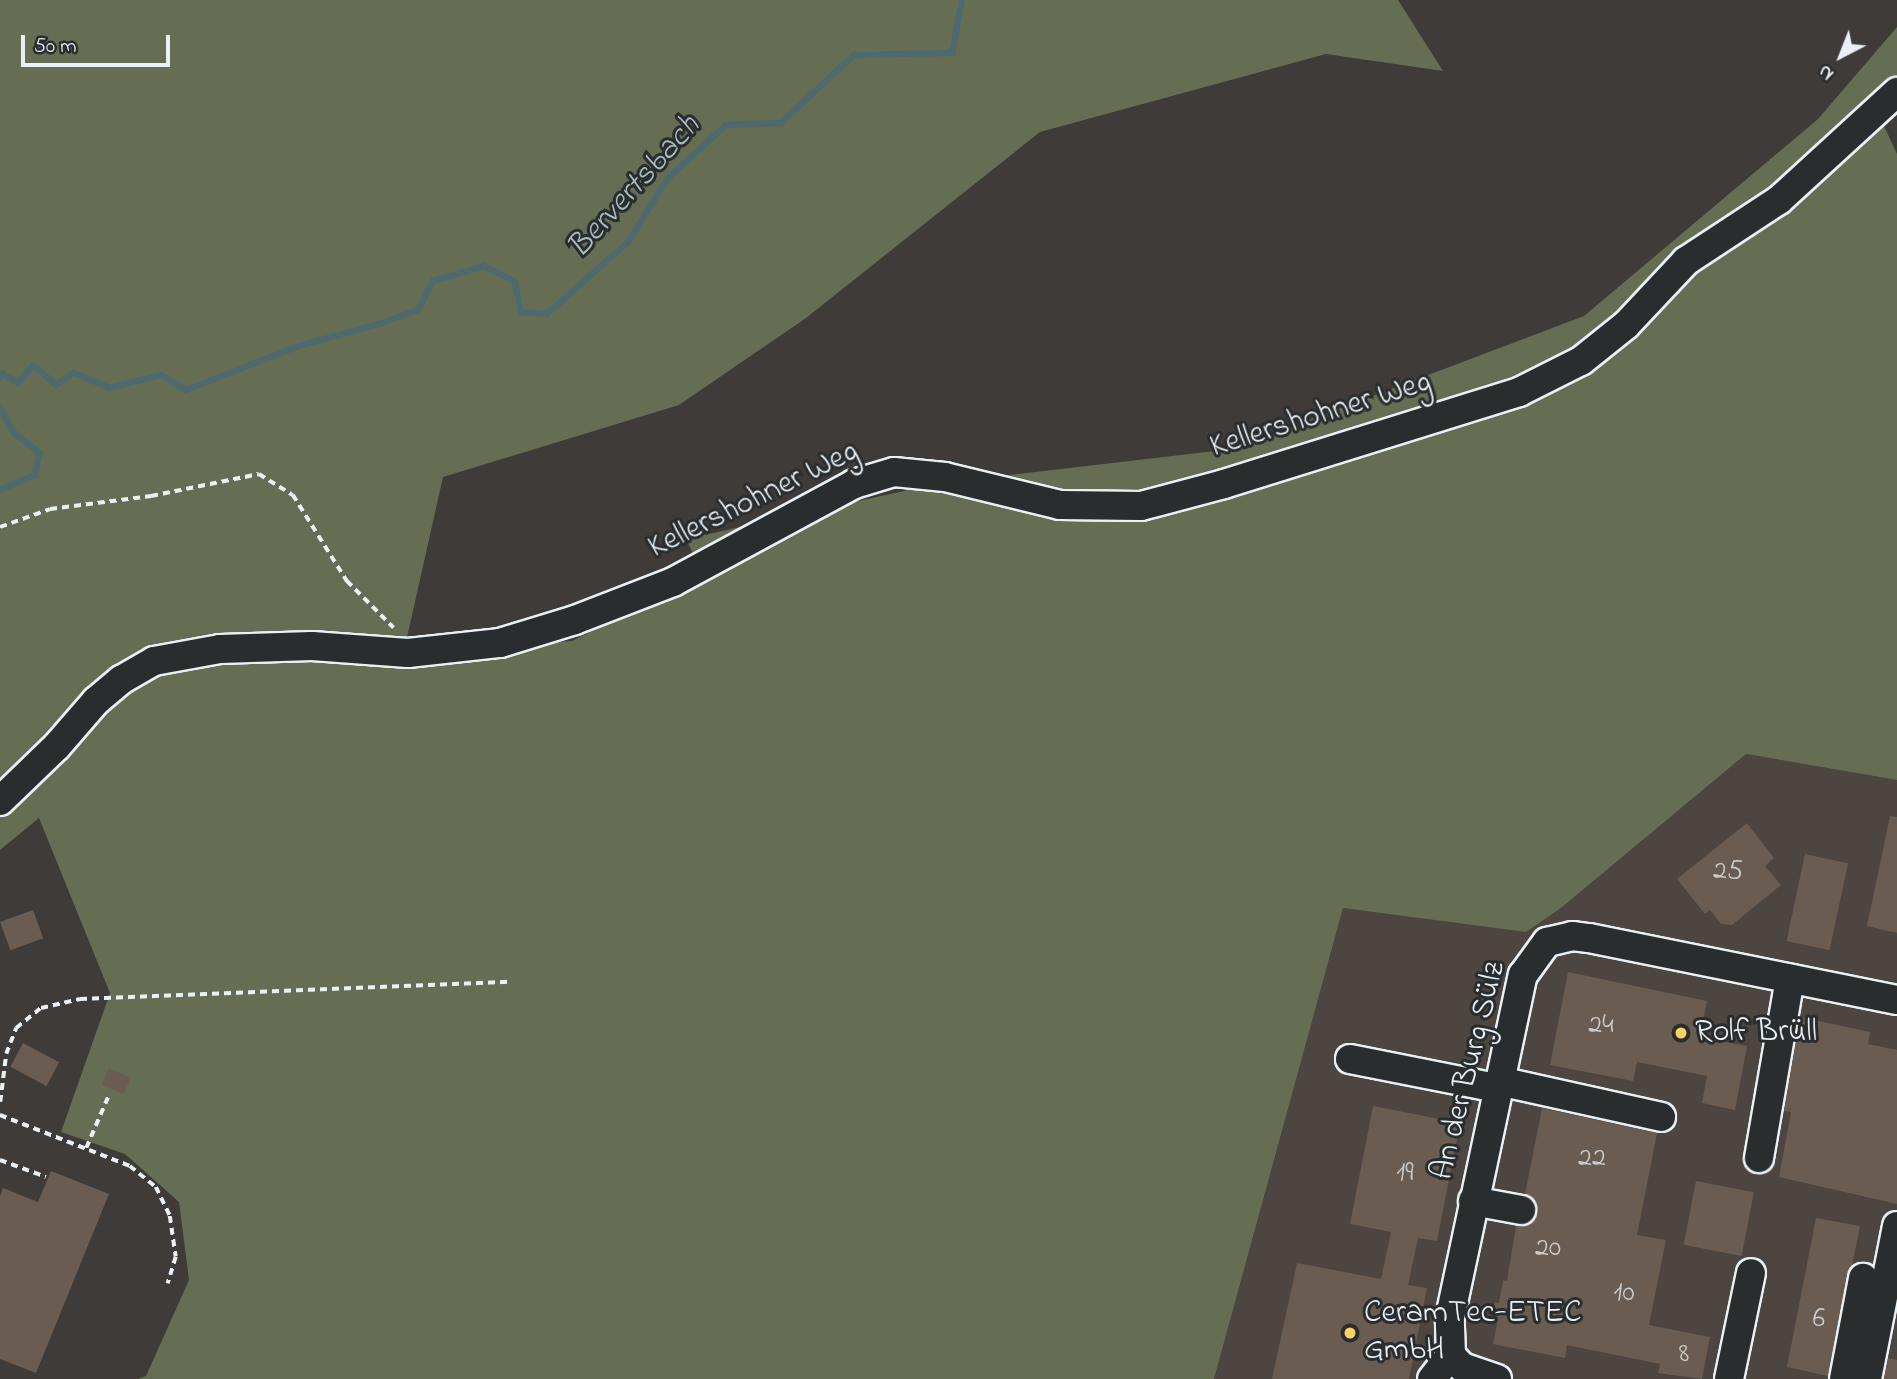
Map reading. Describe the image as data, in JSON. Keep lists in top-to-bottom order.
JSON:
{
  "streets": {
    "street": ["Kellershohner Weg", "An der Burg Sülz"]
  },
  "water": ["Bervertsbach"],
  "places": ["Rolf Brüll", "CeramTec-ETEC GmbH"],
  "house_numbers": [
    "25",
    "24",
    "22",
    "19",
    "20",
    "10",
    "6",
    "8"
  ],
  "scale_bar": "50 m",
  "north": "bottom left"
}
